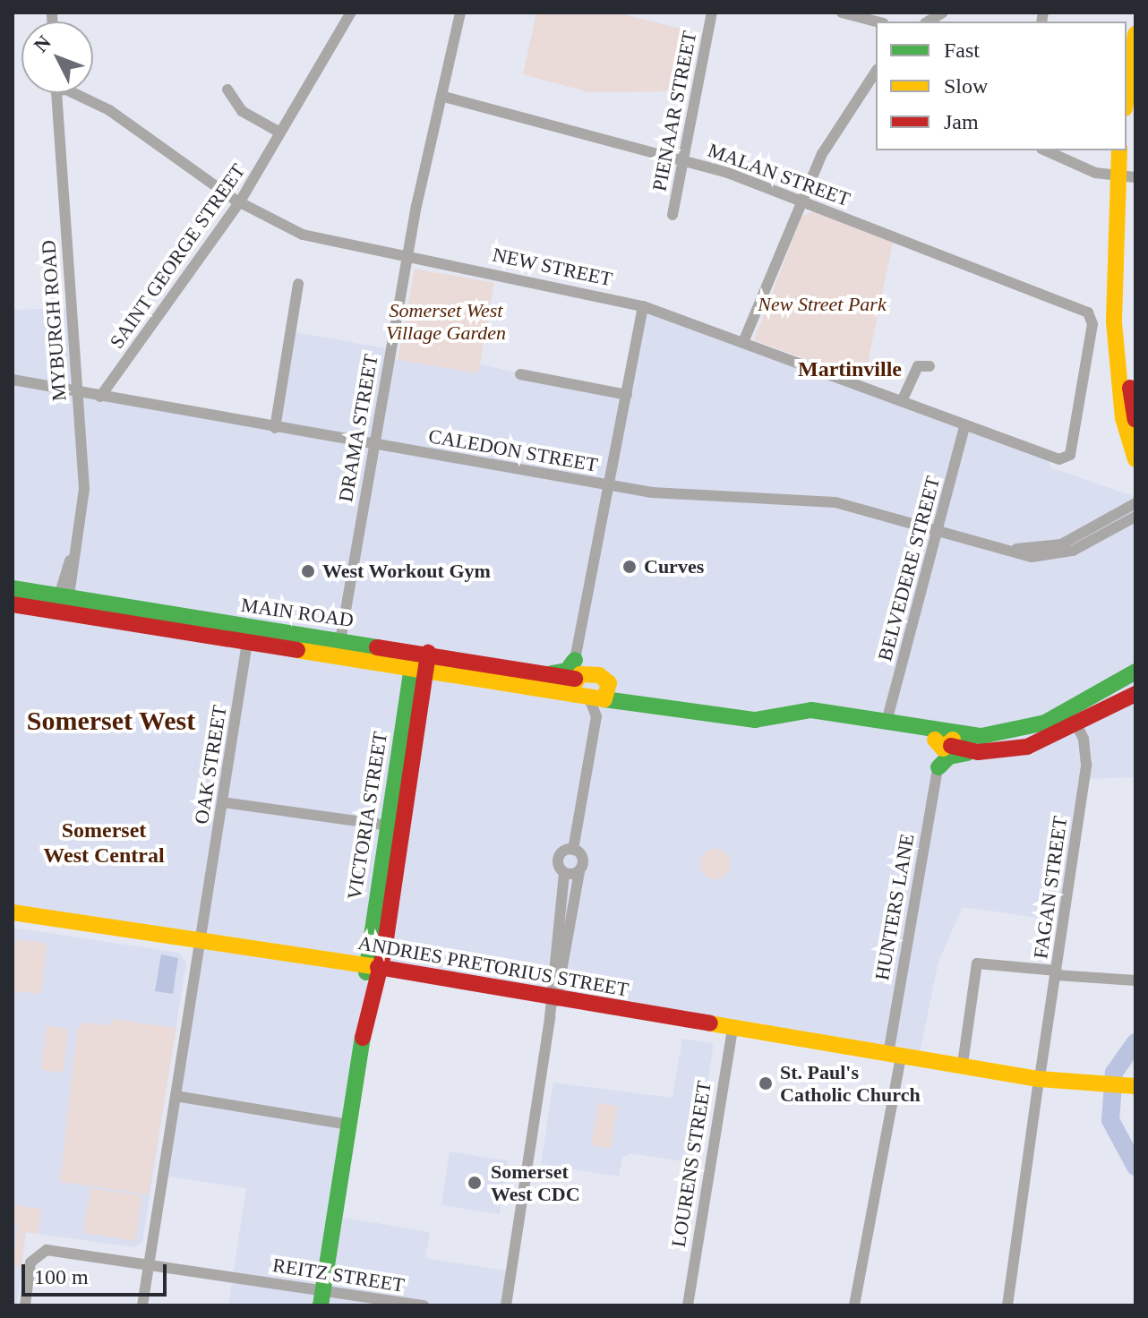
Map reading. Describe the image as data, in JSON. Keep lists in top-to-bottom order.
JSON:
{
  "streets": {
    "main road": ["MAIN ROAD", "VICTORIA STREET", "ANDRIES PRETORIUS STREET"],
    "street": [
      "PIENAAR STREET",
      "MALAN STREET",
      "SAINT GEORGE STREET",
      "NEW STREET",
      "MYBURGH ROAD",
      "DRAMA STREET",
      "CALEDON STREET",
      "BELVEDERE STREET",
      "OAK STREET",
      "FAGAN STREET",
      "HUNTERS LANE",
      "LOURENS STREET",
      "REITZ STREET"
    ]
  },
  "crossings": [
    ["PIENAAR STREET", "MALAN STREET"],
    ["MALAN STREET", "NEW STREET"],
    ["MALAN STREET", "DRAMA STREET"],
    ["SAINT GEORGE STREET", "NEW STREET"],
    ["SAINT GEORGE STREET", "CALEDON STREET"],
    ["NEW STREET", "DRAMA STREET"],
    ["NEW STREET", "BELVEDERE STREET"],
    ["MYBURGH ROAD", "CALEDON STREET"],
    ["MYBURGH ROAD", "MAIN ROAD"],
    ["DRAMA STREET", "CALEDON STREET"],
    ["DRAMA STREET", "MAIN ROAD"],
    ["CALEDON STREET", "BELVEDERE STREET"],
    ["MAIN ROAD", "OAK STREET"],
    ["MAIN ROAD", "VICTORIA STREET"],
    ["OAK STREET", "ANDRIES PRETORIUS STREET"],
    ["OAK STREET", "REITZ STREET"],
    ["VICTORIA STREET", "ANDRIES PRETORIUS STREET"],
    ["VICTORIA STREET", "REITZ STREET"],
    ["FAGAN STREET", "ANDRIES PRETORIUS STREET"],
    ["HUNTERS LANE", "ANDRIES PRETORIUS STREET"],
    ["ANDRIES PRETORIUS STREET", "LOURENS STREET"]
  ],
  "districts": ["Martinville", "Somerset West", "Somerset West Central"],
  "parks": ["New Street Park", "Somerset West Village Garden"],
  "places": [
    "Curves",
    "West Workout Gym",
    "St. Paul's Catholic Church",
    "Somerset West CDC"
  ],
  "legend": ["Fast", "Slow", "Jam"],
  "scale_bar": "100 m",
  "north": "top left"
}
